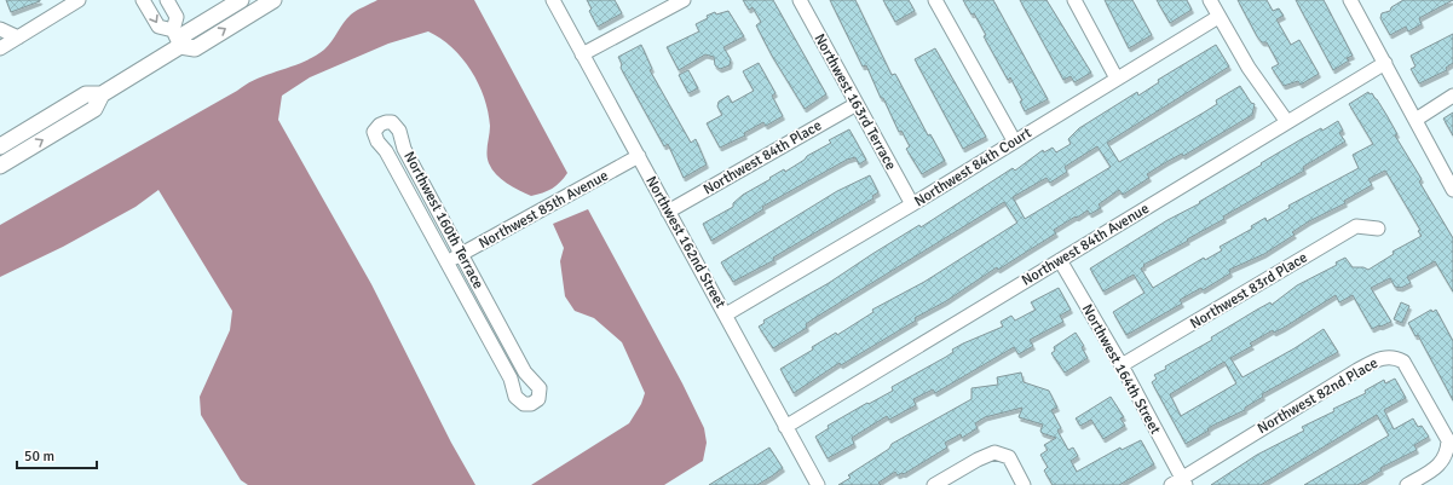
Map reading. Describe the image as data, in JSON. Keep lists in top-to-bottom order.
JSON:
{
  "streets": {
    "street": [
      "Northwest 163rd Terrace",
      "Northwest 84th Place",
      "Northwest 84th Court",
      "Northwest 85th Avenue",
      "Northwest 160th Terrace",
      "Northwest 162nd Street",
      "Northwest 84th Avenue",
      "Northwest 83rd Place",
      "Northwest 164th Street",
      "Northwest 82nd Place"
    ]
  },
  "crossings": [
    ["Northwest 163rd Terrace", "Northwest 84th Place"],
    ["Northwest 163rd Terrace", "Northwest 84th Court"],
    ["Northwest 84th Place", "Northwest 162nd Street"],
    ["Northwest 84th Court", "Northwest 162nd Street"],
    ["Northwest 85th Avenue", "Northwest 160th Terrace"],
    ["Northwest 85th Avenue", "Northwest 162nd Street"],
    ["Northwest 162nd Street", "Northwest 84th Avenue"],
    ["Northwest 84th Avenue", "Northwest 164th Street"],
    ["Northwest 83rd Place", "Northwest 164th Street"],
    ["Northwest 164th Street", "Northwest 82nd Place"]
  ],
  "scale_bar": "50 m"
}
